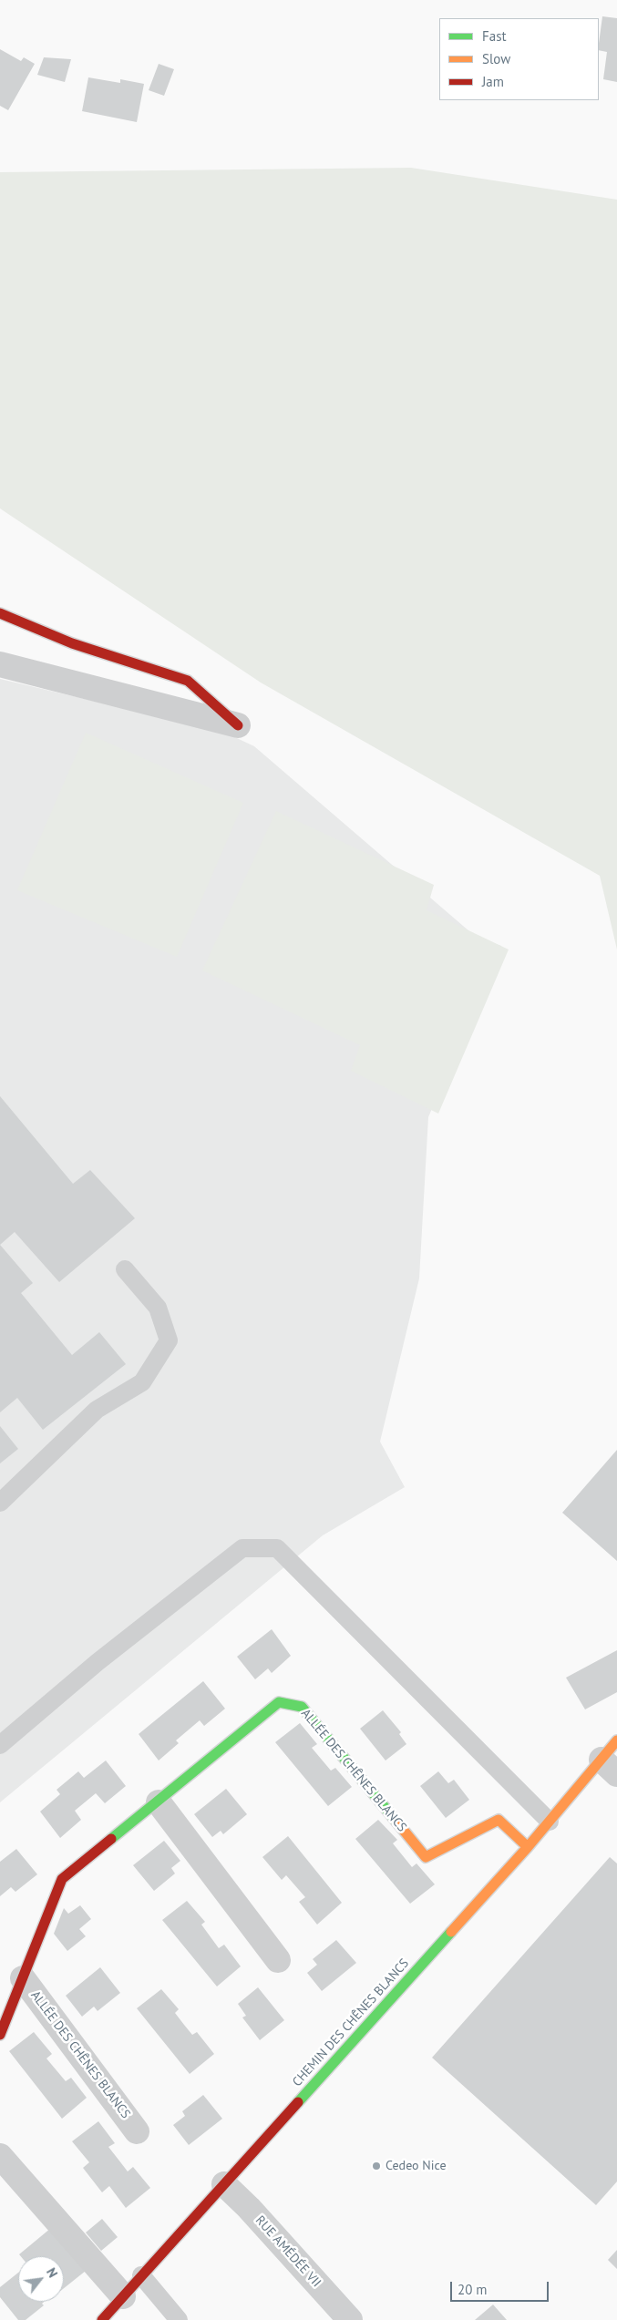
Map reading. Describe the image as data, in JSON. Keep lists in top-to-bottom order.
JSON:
{
  "streets": {
    "street": ["ALLÉE DES CHÊNES BLANCS", "CHEMIN DES CHÊNES BLANCS", "RUE AMÉDÉE VII"]
  },
  "crossings": [
    ["ALLÉE DES CHÊNES BLANCS", "CHEMIN DES CHÊNES BLANCS"],
    ["CHEMIN DES CHÊNES BLANCS", "RUE AMÉDÉE VII"]
  ],
  "places": ["Cedeo Nice"],
  "legend": ["Fast", "Slow", "Jam"],
  "scale_bar": "20 m",
  "north": "top right"
}
